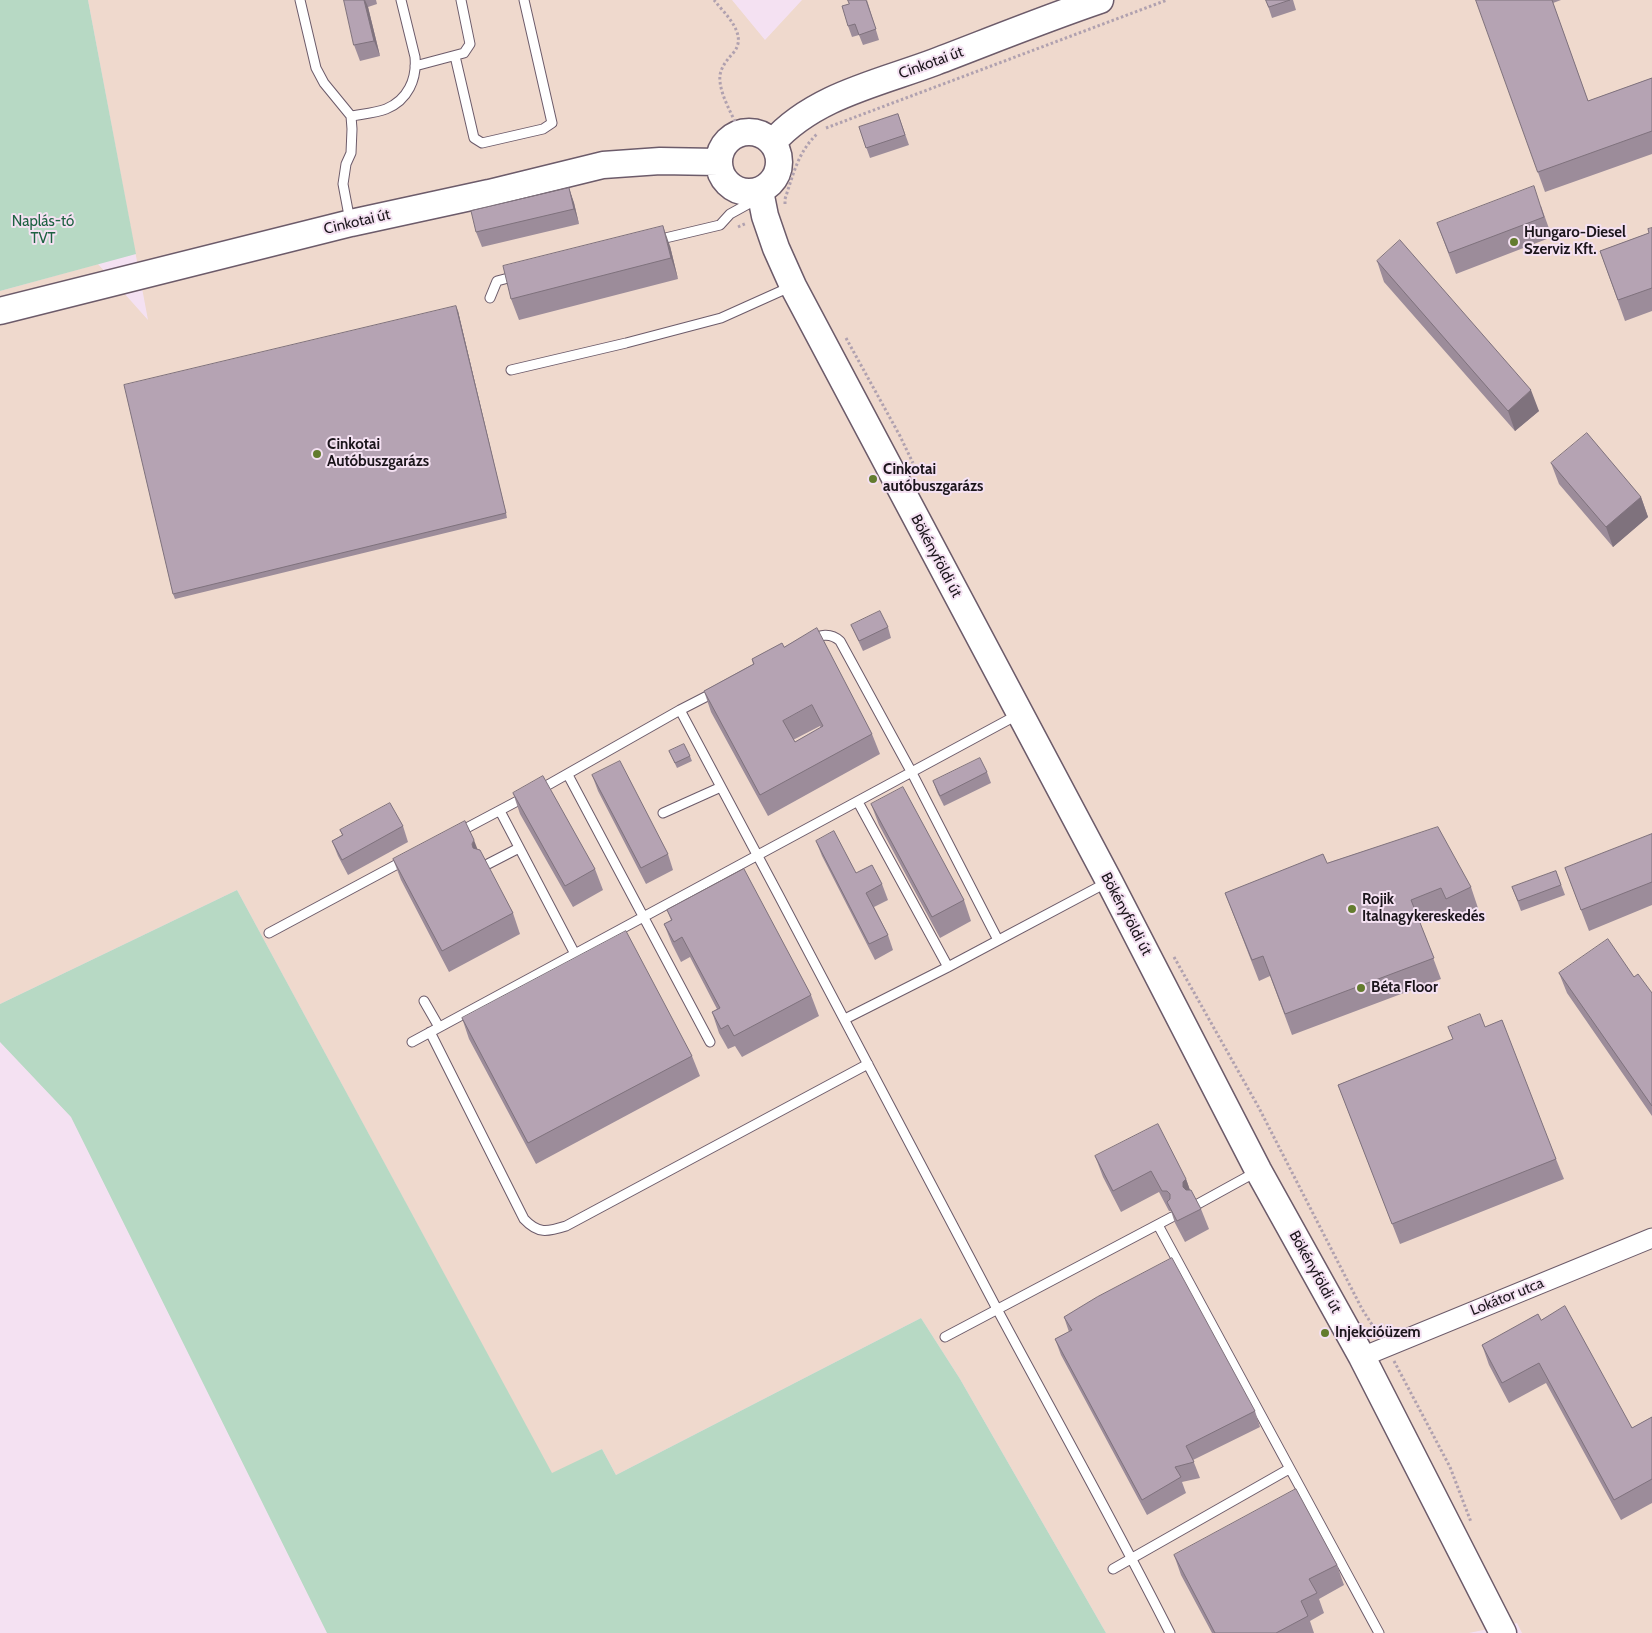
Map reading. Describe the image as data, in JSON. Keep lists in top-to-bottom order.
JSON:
{
  "streets": {
    "street": ["Cinkotai út", "Bökényföldi út", "Lokátor utca"]
  },
  "crossings": [
    ["Cinkotai út", "Bökényföldi út"],
    ["Bökényföldi út", "Lokátor utca"]
  ],
  "parks": ["Naplás-tó TVT"],
  "places": [
    "Hungaro-Diesel Szerviz Kft.",
    "Cinkotai Autóbuszgarázs",
    "Cinkotai autóbuszgarázs",
    "Rojik Italnagykereskedés",
    "Béta Floor",
    "Injekcióüzem"
  ]
}
